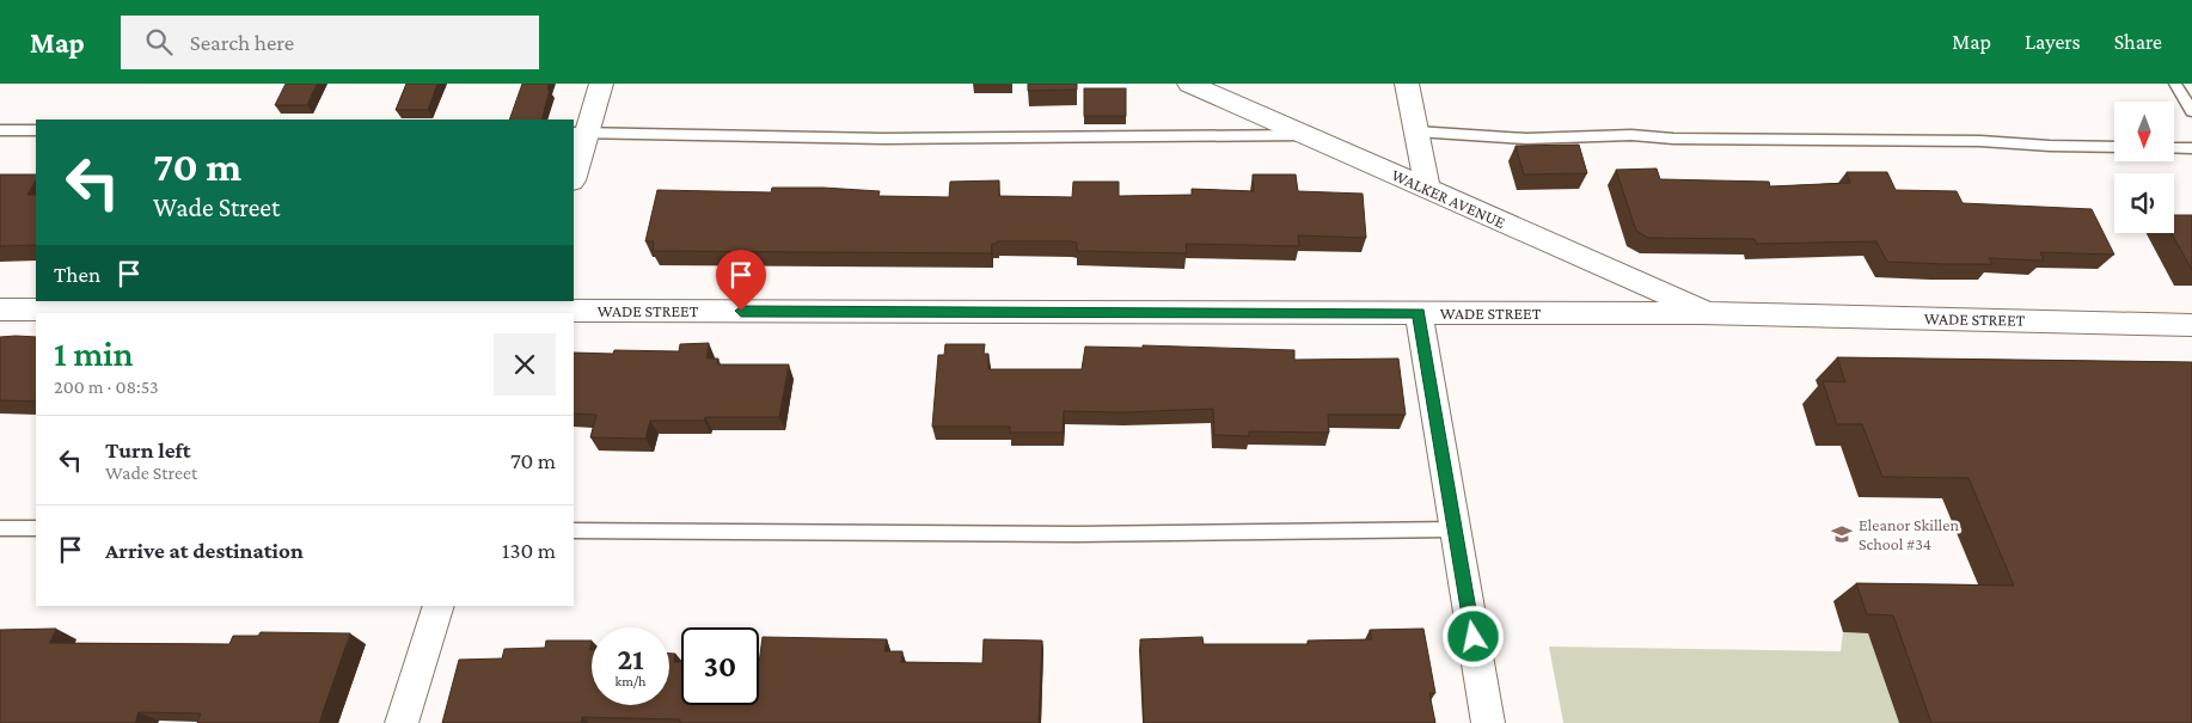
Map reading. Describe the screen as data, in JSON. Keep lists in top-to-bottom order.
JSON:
{
  "streets": {
    "street": ["WALKER AVENUE", "WADE STREET"]
  },
  "crossings": [
    ["WALKER AVENUE", "WADE STREET"]
  ],
  "places": {
    "school or university": ["Eleanor Skillen School #34"]
  },
  "north": "bottom",
  "page": {
    "header": "Map",
    "search": "Search here",
    "nav": ["Map", "Layers", "Share"],
    "turn": ["70 m", "Wade Street"],
    "then": "Then",
    "heading": ["1 min", "200 m · 08:53"],
    "list": [
      {
        "name": "Turn left",
        "note": "Wade Street",
        "value": "70 m"
      },
      {
        "name": "Arrive at destination",
        "value": "130 m"
      }
    ],
    "speed": "21 km/h",
    "limit": "30"
  }
}
